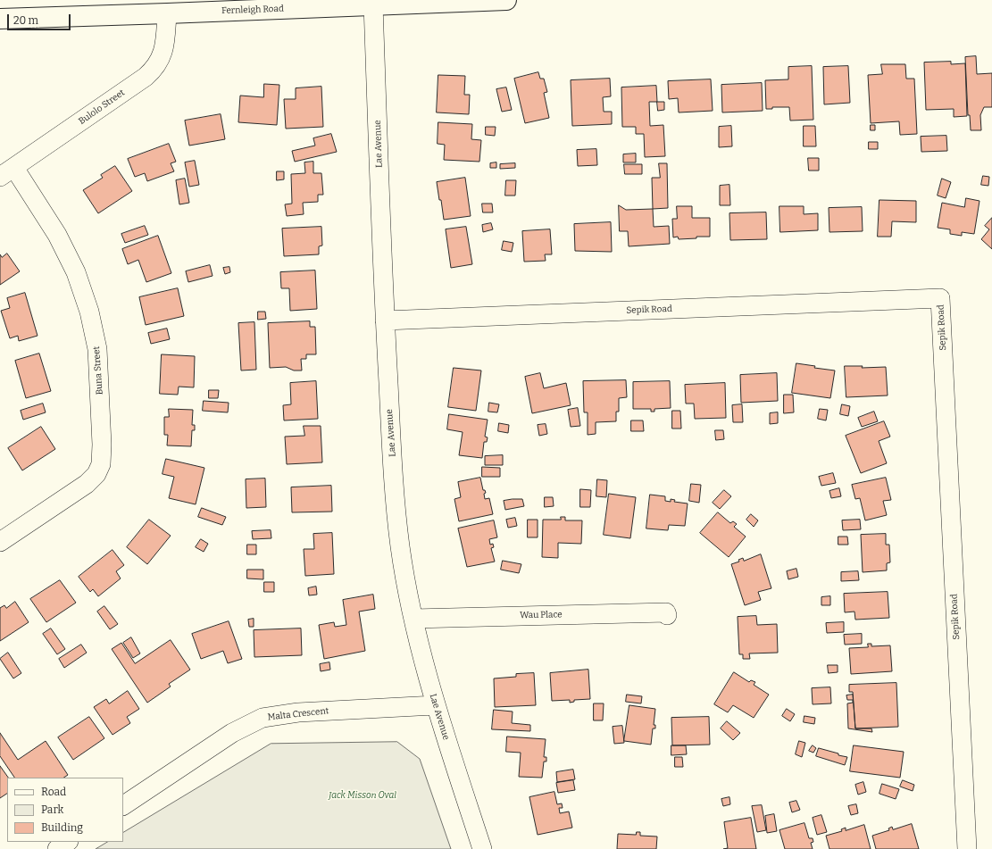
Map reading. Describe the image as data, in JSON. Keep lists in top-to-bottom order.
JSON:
{
  "streets": {
    "street": [
      "Fernleigh Road",
      "Bulolo Street",
      "Lae Avenue",
      "Sepik Road",
      "Buna Street",
      "Wau Place",
      "Malta Crescent"
    ]
  },
  "crossings": [
    ["Fernleigh Road", "Bulolo Street"],
    ["Fernleigh Road", "Lae Avenue"],
    ["Bulolo Street", "Buna Street"],
    ["Lae Avenue", "Sepik Road"],
    ["Lae Avenue", "Wau Place"],
    ["Lae Avenue", "Malta Crescent"]
  ],
  "parks": ["Jack Misson Oval"],
  "legend": ["Road", "Park", "Building"],
  "scale_bar": "20 m"
}
